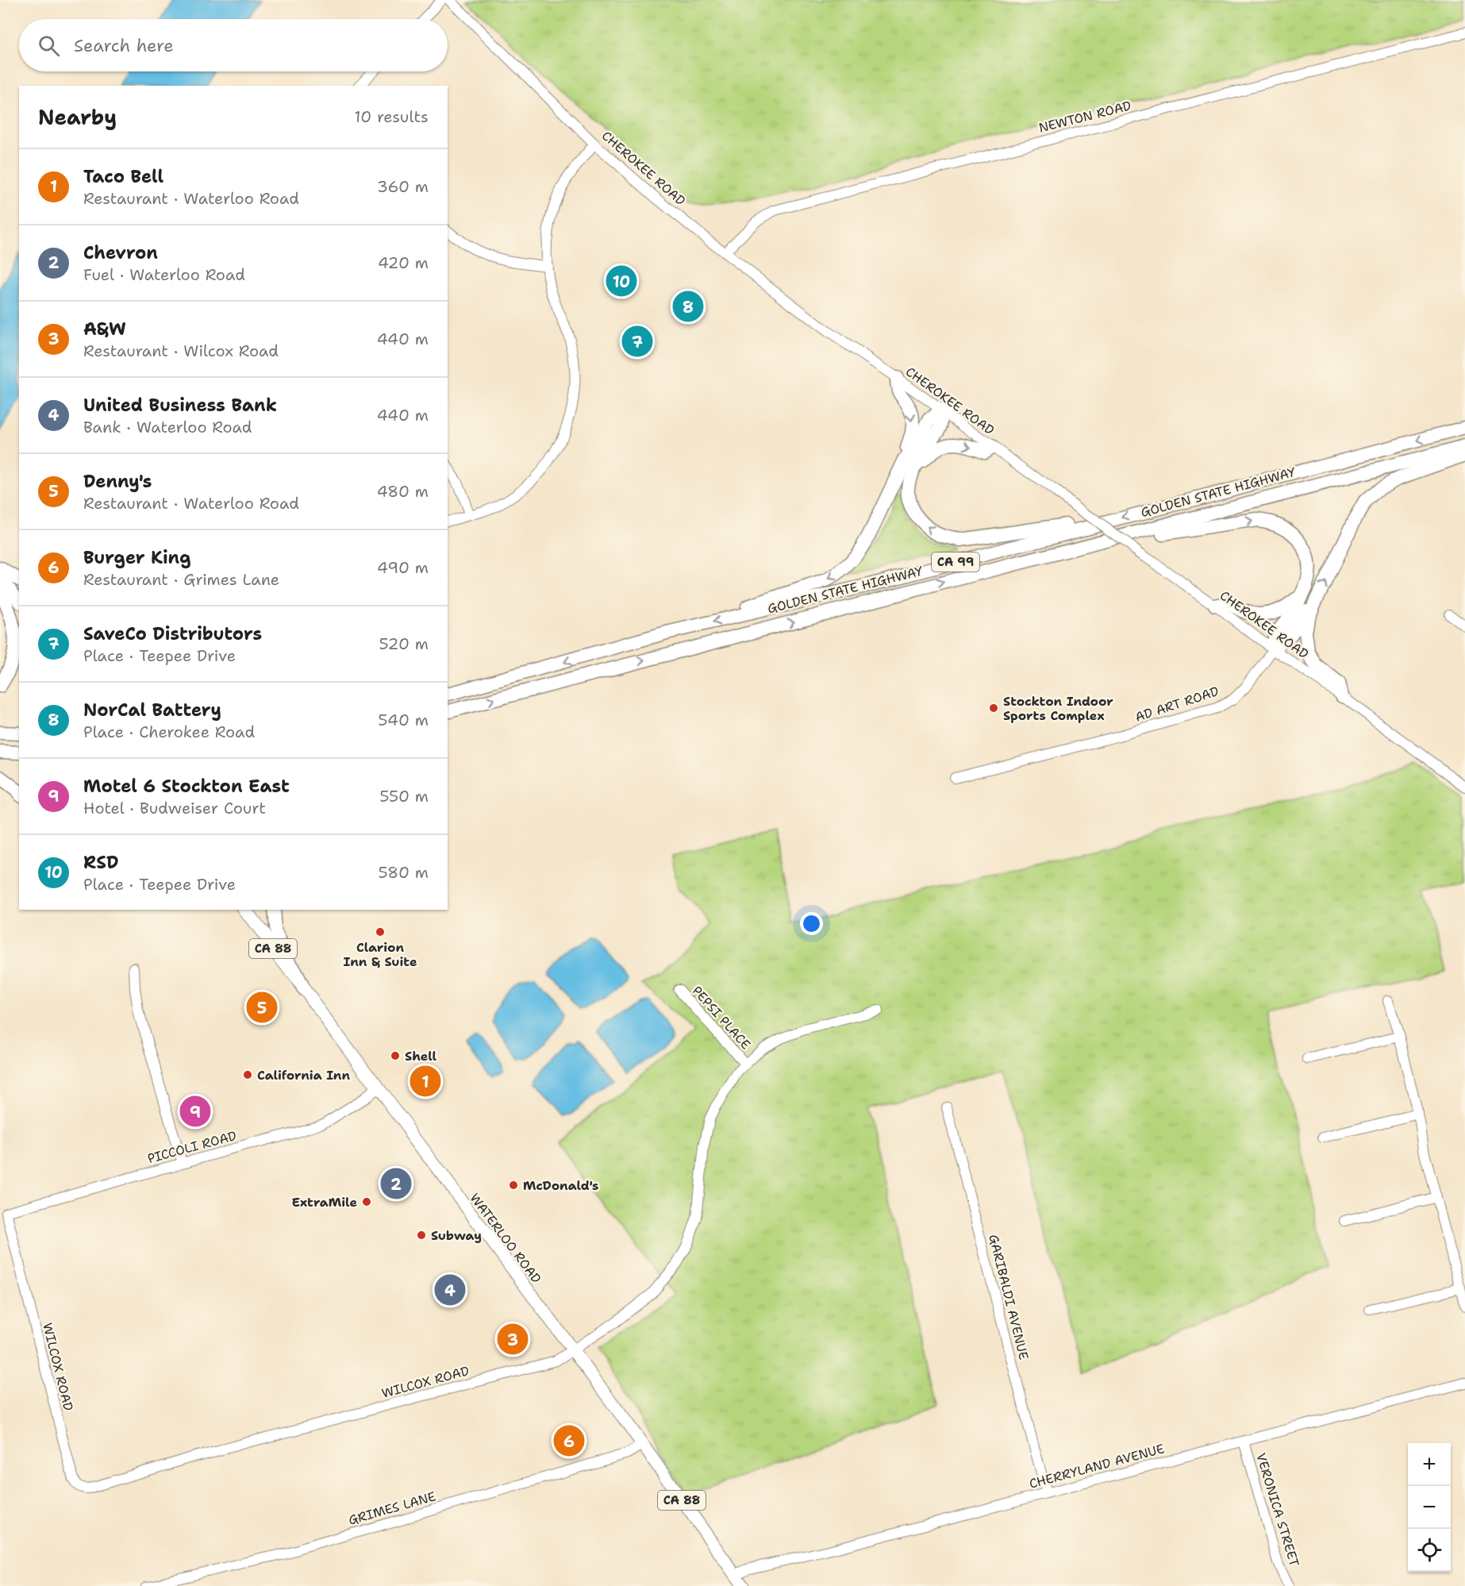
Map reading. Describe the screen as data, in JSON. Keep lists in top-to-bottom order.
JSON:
{
  "streets": {
    "highway": ["GOLDEN STATE HIGHWAY", "CA 99"],
    "main road": ["CA 88", "WATERLOO ROAD"],
    "street": [
      "NEWTON ROAD",
      "CHEROKEE ROAD",
      "AD ART ROAD",
      "PEPSI PLACE",
      "PICCOLI ROAD",
      "GARIBALDI AVENUE",
      "WILCOX ROAD",
      "CHERRYLAND AVENUE",
      "GRIMES LANE",
      "VERONICA STREET"
    ]
  },
  "crossings": [
    ["NEWTON ROAD", "CHEROKEE ROAD"],
    ["CHEROKEE ROAD", "AD ART ROAD"],
    ["PEPSI PLACE", "WILCOX ROAD"],
    ["PICCOLI ROAD", "WATERLOO ROAD"],
    ["PICCOLI ROAD", "WILCOX ROAD"],
    ["WATERLOO ROAD", "WILCOX ROAD"],
    ["WATERLOO ROAD", "CHERRYLAND AVENUE"],
    ["WATERLOO ROAD", "GRIMES LANE"],
    ["GARIBALDI AVENUE", "CHERRYLAND AVENUE"],
    ["CHERRYLAND AVENUE", "VERONICA STREET"]
  ],
  "places": [
    "Stockton Indoor Sports Complex",
    "Clarion Inn & Suite",
    "Shell",
    "California Inn",
    "McDonald's",
    "ExtraMile",
    "Subway"
  ],
  "page": {
    "search": "Search here",
    "heading": ["Nearby", "10 results"],
    "list": [
      {
        "mark": "1",
        "name": "Taco Bell",
        "note": "Restaurant · Waterloo Road",
        "value": "360 m"
      },
      {
        "mark": "2",
        "name": "Chevron",
        "note": "Fuel · Waterloo Road",
        "value": "420 m"
      },
      {
        "mark": "3",
        "name": "A&W",
        "note": "Restaurant · Wilcox Road",
        "value": "440 m"
      },
      {
        "mark": "4",
        "name": "United Business Bank",
        "note": "Bank · Waterloo Road",
        "value": "440 m"
      },
      {
        "mark": "5",
        "name": "Denny's",
        "note": "Restaurant · Waterloo Road",
        "value": "480 m"
      },
      {
        "mark": "6",
        "name": "Burger King",
        "note": "Restaurant · Grimes Lane",
        "value": "490 m"
      },
      {
        "mark": "7",
        "name": "SaveCo Distributors",
        "note": "Place · Teepee Drive",
        "value": "520 m"
      },
      {
        "mark": "8",
        "name": "NorCal Battery",
        "note": "Place · Cherokee Road",
        "value": "540 m"
      },
      {
        "mark": "9",
        "name": "Motel 6 Stockton East",
        "note": "Hotel · Budweiser Court",
        "value": "550 m"
      },
      {
        "mark": "10",
        "name": "RSD",
        "note": "Place · Teepee Drive",
        "value": "580 m"
      }
    ],
    "pins": [
      "10",
      "8",
      "7",
      "5",
      "1",
      "9",
      "2",
      "4",
      "3",
      "6"
    ],
    "map_buttons": ["+", "−"]
  }
}
